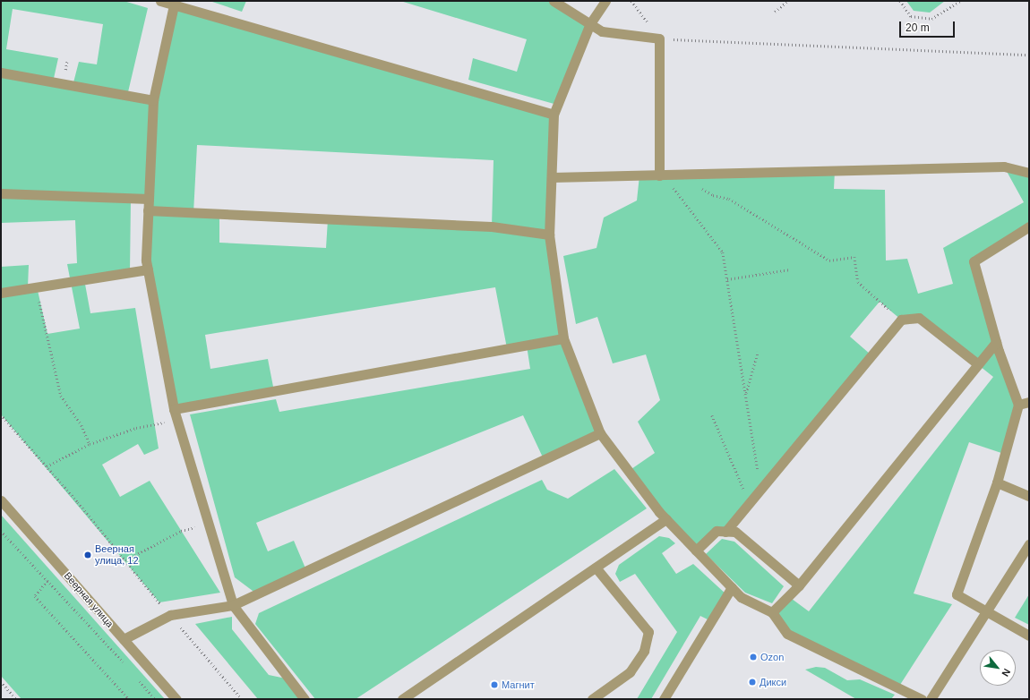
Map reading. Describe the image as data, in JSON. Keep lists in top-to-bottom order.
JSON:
{
  "streets": {
    "street": ["Веерная улица"]
  },
  "places": [
    "Веерная улица, 12",
    "Ozon",
    "Дикси",
    "Магнит"
  ],
  "scale_bar": "20 m",
  "north": "bottom right"
}
